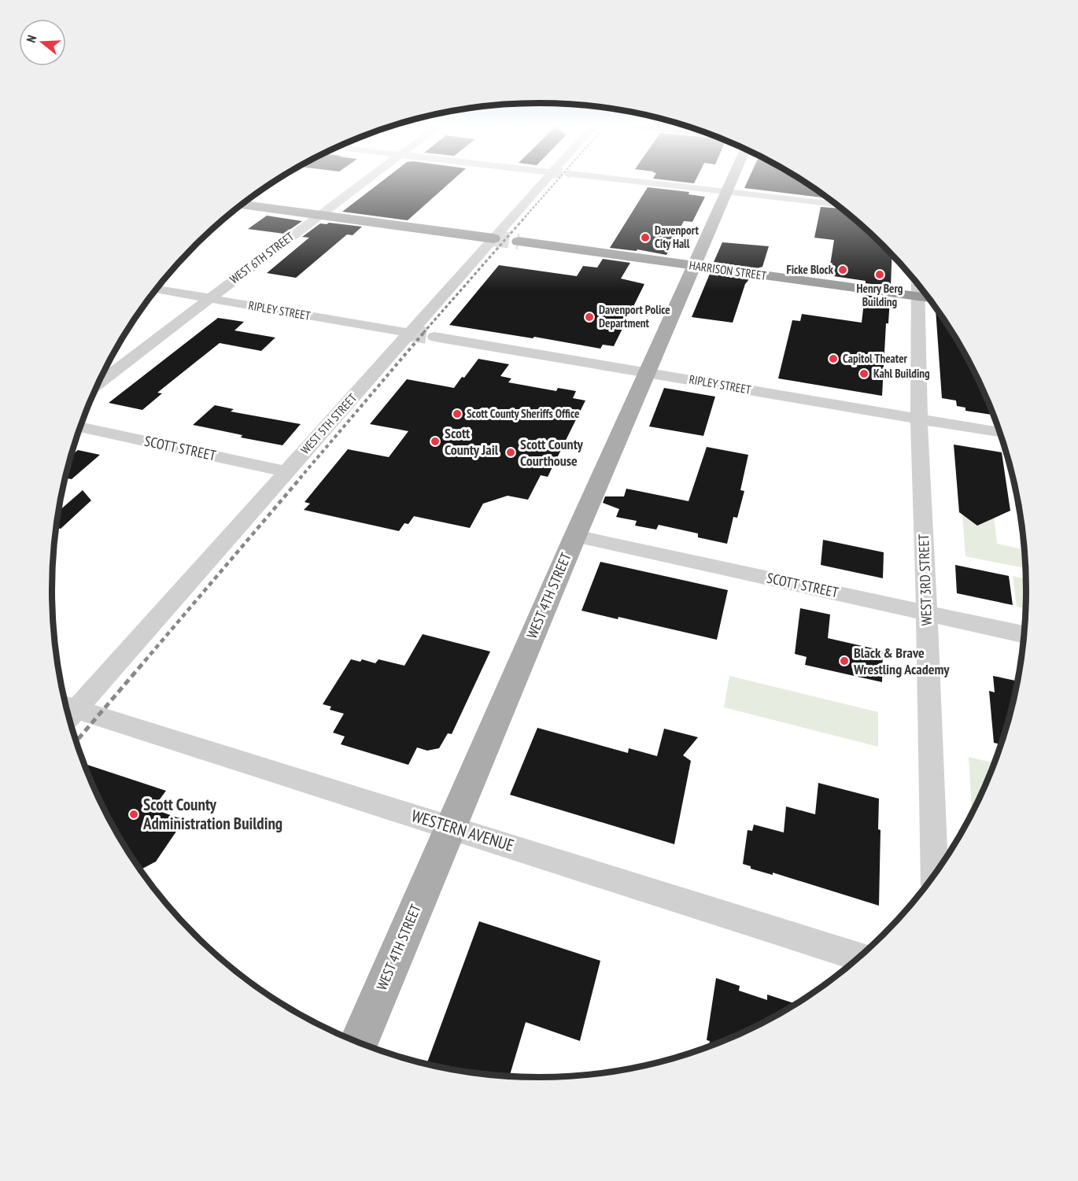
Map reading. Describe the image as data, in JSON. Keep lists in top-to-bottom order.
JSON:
{
  "streets": {
    "highway": ["HARRISON STREET"],
    "main road": ["WEST 4TH STREET"],
    "street": [
      "WEST 6TH STREET",
      "RIPLEY STREET",
      "WEST 5TH STREET",
      "SCOTT STREET",
      "WEST 3RD STREET",
      "WESTERN AVENUE"
    ]
  },
  "crossings": [
    ["WEST 6TH STREET", "RIPLEY STREET"],
    ["HARRISON STREET", "WEST 3RD STREET"],
    ["HARRISON STREET", "WEST 4TH STREET"],
    ["RIPLEY STREET", "WEST 5TH STREET"],
    ["RIPLEY STREET", "WEST 3RD STREET"],
    ["RIPLEY STREET", "WEST 4TH STREET"],
    ["WEST 5TH STREET", "SCOTT STREET"],
    ["SCOTT STREET", "WEST 3RD STREET"],
    ["SCOTT STREET", "WEST 4TH STREET"],
    ["WEST 4TH STREET", "WESTERN AVENUE"]
  ],
  "places": [
    "Davenport City Hall",
    "Ficke Block",
    "Henry Berg Building",
    "Davenport Police Department",
    "Capitol Theater",
    "Kahl Building",
    "Scott County Sheriffs Office",
    "Scott County Jail",
    "Scott County Courthouse",
    "Black & Brave Wrestling Academy",
    "Scott County Administration Building"
  ],
  "north": "left"
}
